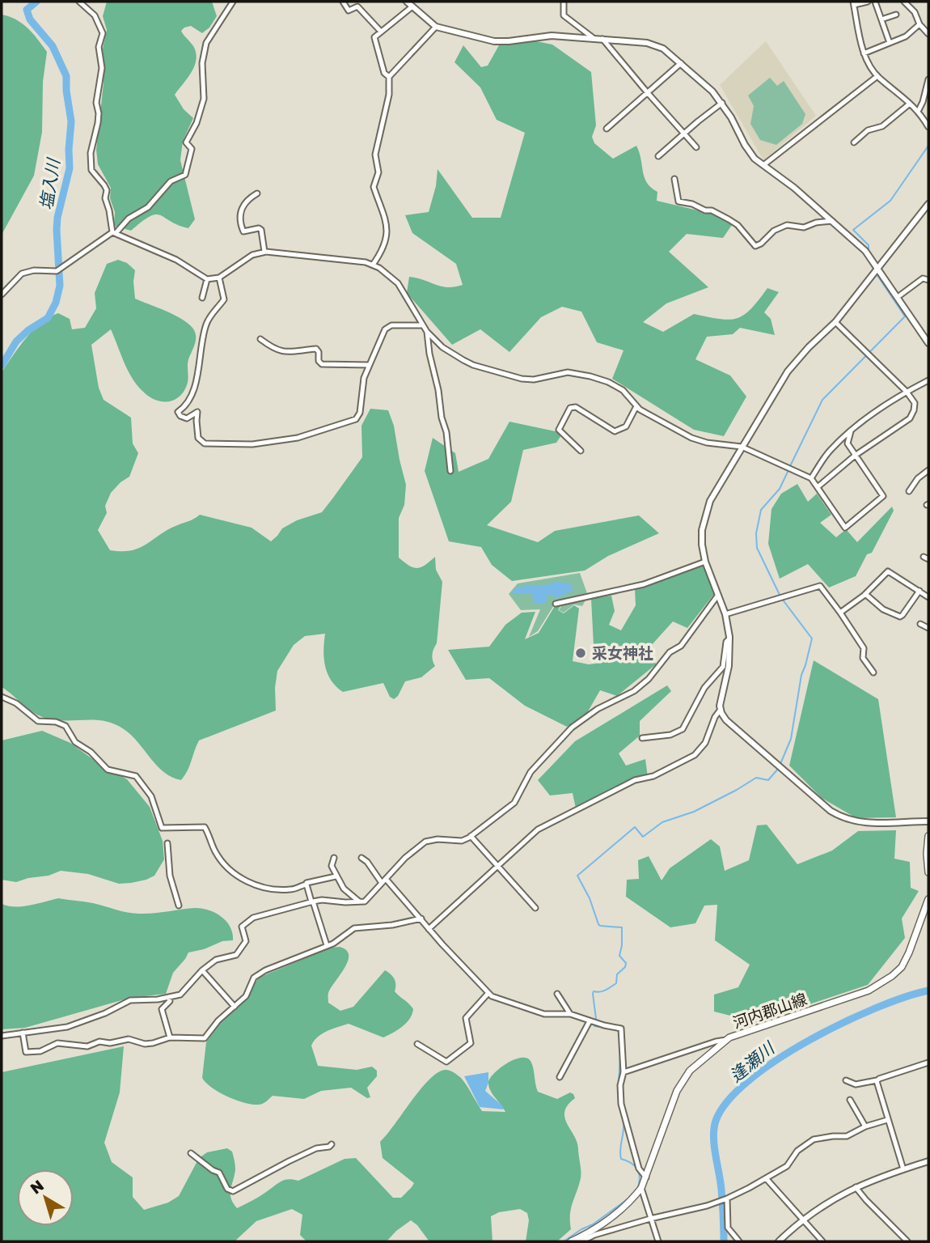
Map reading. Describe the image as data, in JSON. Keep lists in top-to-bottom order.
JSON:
{
  "streets": {
    "main road": ["河内郡山線"]
  },
  "water": ["塩入川", "逢瀬川"],
  "places": ["采女神社"],
  "north": "top left"
}
